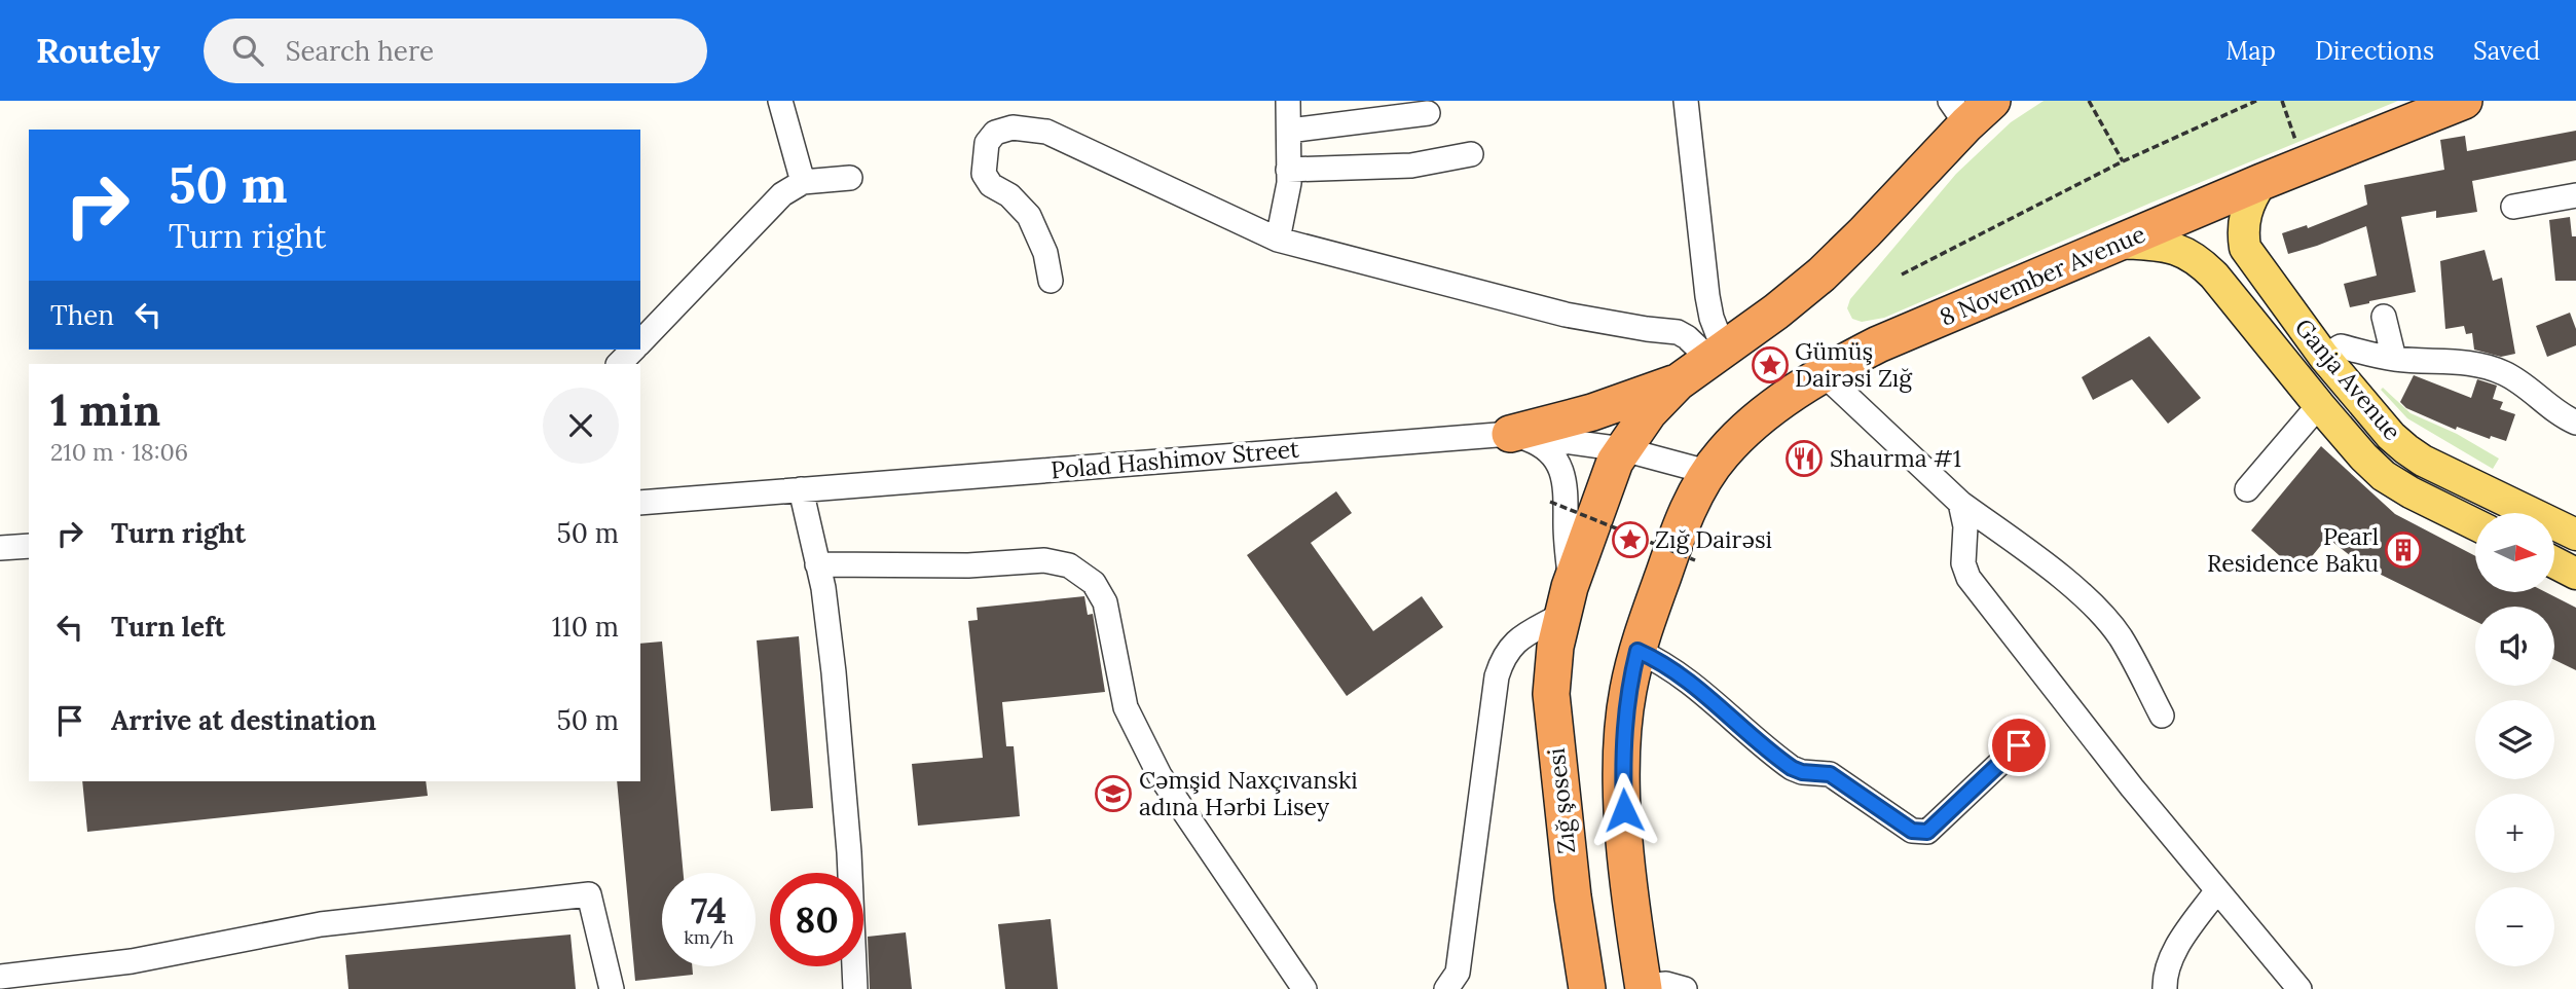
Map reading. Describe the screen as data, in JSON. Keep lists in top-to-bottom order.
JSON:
{
  "streets": {
    "highway": ["8 November Avenue", "Zığ şosesi"],
    "main road": ["Ganja Avenue"],
    "street": ["Polad Hashimov Street"]
  },
  "crossings": [
    ["8 November Avenue", "Ganja Avenue"],
    ["8 November Avenue", "Polad Hashimov Street"]
  ],
  "places": {
    "place": ["Gümüş Dairəsi Zığ", "Zığ Dairəsi"],
    "restaurant": ["Shaurma #1"],
    "building": ["Pearl Residence Baku"],
    "school or university": ["Cəmşid Naxçıvanski adına Hərbi Lisey"]
  },
  "north": "right",
  "page": {
    "header": "Routely",
    "search": "Search here",
    "nav": ["Map", "Directions", "Saved"],
    "turn": ["50 m", "Turn right"],
    "then": "Then",
    "heading": ["1 min", "210 m · 18:06"],
    "list": [
      {
        "name": "Turn right",
        "value": "50 m"
      },
      {
        "name": "Turn left",
        "value": "110 m"
      },
      {
        "name": "Arrive at destination",
        "value": "50 m"
      }
    ],
    "map_buttons": ["+", "−"],
    "speed": "74 km/h",
    "limit": "80"
  }
}
